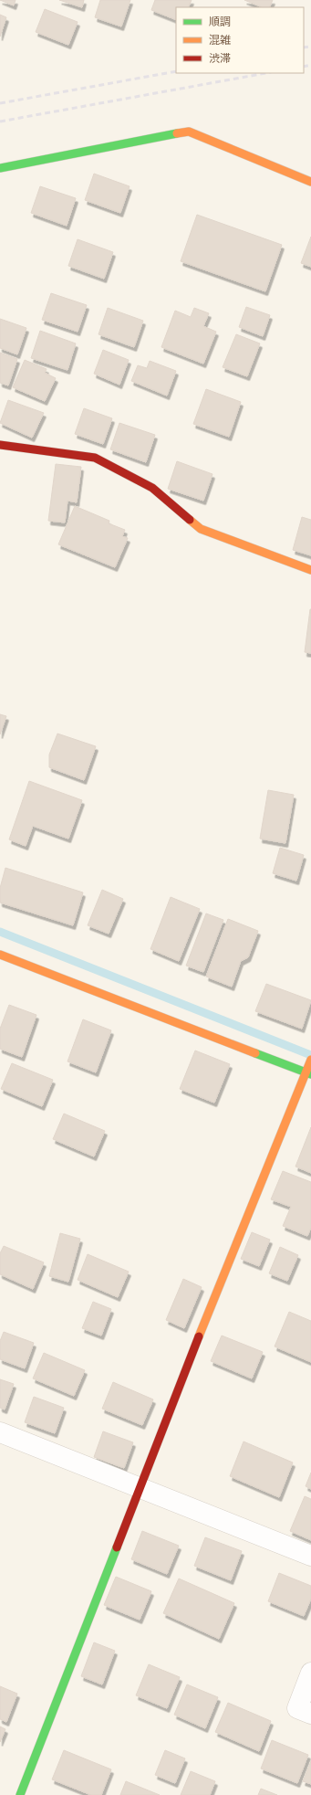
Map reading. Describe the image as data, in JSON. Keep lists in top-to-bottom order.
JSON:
{
  "legend": ["順調", "混雑", "渋滞"]
}
